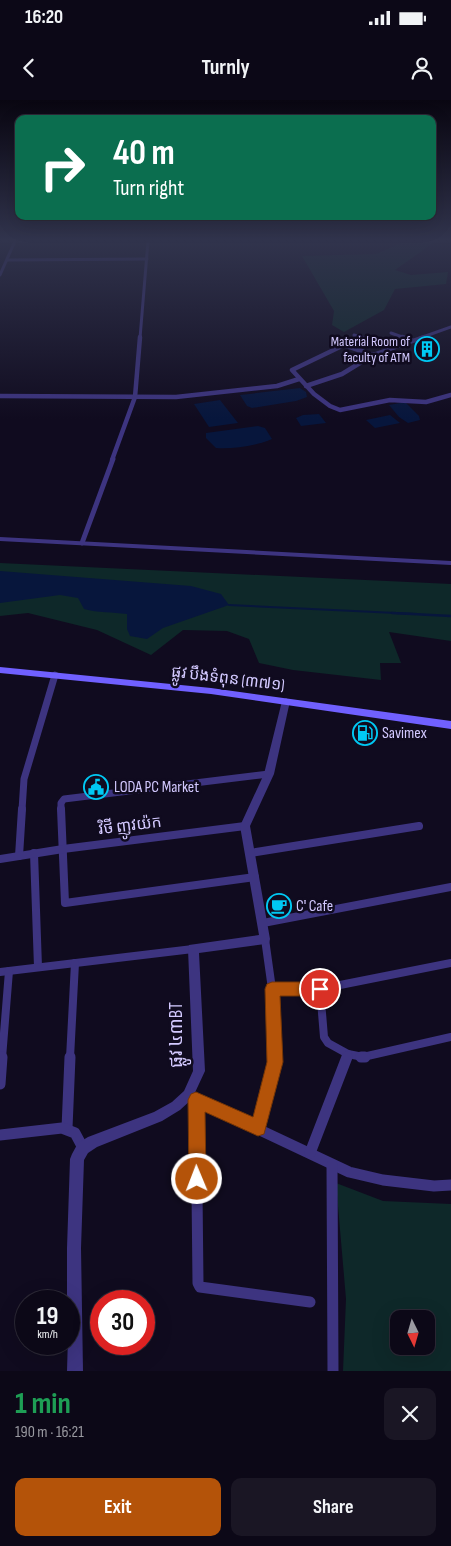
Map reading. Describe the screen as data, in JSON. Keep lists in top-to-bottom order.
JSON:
{
  "streets": {
    "main road": ["ផ្លូវ បឹងទំពុន (៣៧១)"],
    "street": ["វិថី ញូវយ៉ក", "ផ្លូវ ៤៣BT"]
  },
  "places": {
    "building": ["Material Room of faculty of ATM"],
    "fuel station": ["Savimex"],
    "public building": ["LODA PC Market"],
    "cafe": ["C' Cafe"]
  },
  "north": "bottom",
  "page": {
    "status": "16:20",
    "header": "Turnly",
    "turn": ["40 m", "Turn right"],
    "speed": "19 km/h",
    "limit": "30",
    "heading": ["1 min", "190 m · 16:21"],
    "buttons": ["Exit", "Share"]
  }
}
